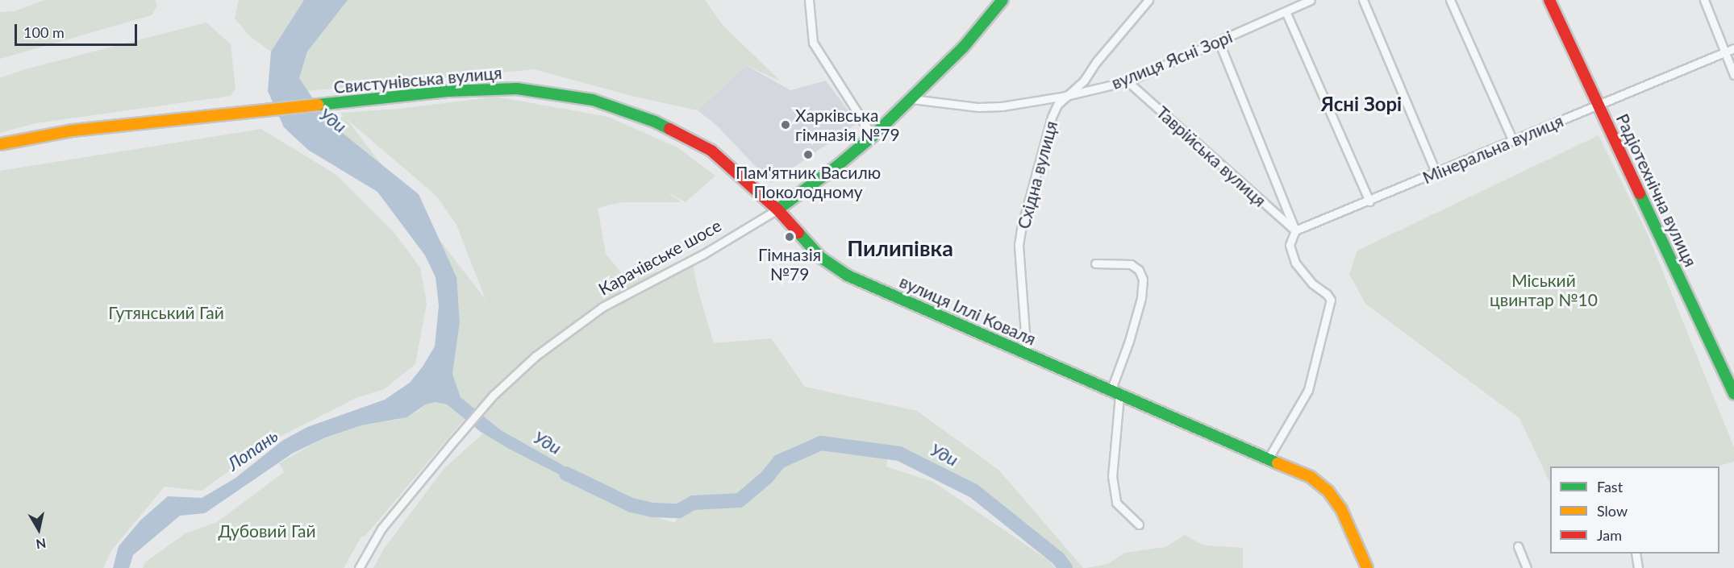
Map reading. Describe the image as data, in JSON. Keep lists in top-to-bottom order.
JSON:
{
  "streets": {
    "main road": [
      "Свистунівська вулиця",
      "Радіотехнічна вулиця",
      "Карачівське шосе",
      "вулиця Іллі Коваля"
    ],
    "street": [
      "вулиця Ясні Зорі",
      "Мінеральна вулиця",
      "Таврійська вулиця",
      "Східна вулиця"
    ]
  },
  "crossings": [
    ["вулиця Ясні Зорі", "Таврійська вулиця"],
    ["вулиця Ясні Зорі", "Східна вулиця"],
    ["вулиця Ясні Зорі", "Карачівське шосе"],
    ["Свистунівська вулиця", "Карачівське шосе"],
    ["Свистунівська вулиця", "вулиця Іллі Коваля"],
    ["Мінеральна вулиця", "Таврійська вулиця"],
    ["Мінеральна вулиця", "Радіотехнічна вулиця"],
    ["Східна вулиця", "вулиця Іллі Коваля"],
    ["Карачівське шосе", "вулиця Іллі Коваля"]
  ],
  "districts": ["Ясні Зорі", "Пилипівка"],
  "water": ["Уди", "Лопань"],
  "parks": ["Міський цвинтар №10", "Гутянський Гай", "Дубовий Гай"],
  "places": ["Харківська гімназія №79", "Пам'ятник Василю Поколодному", "Гімназія №79"],
  "legend": ["Fast", "Slow", "Jam"],
  "scale_bar": "100 m",
  "north": "bottom"
}
